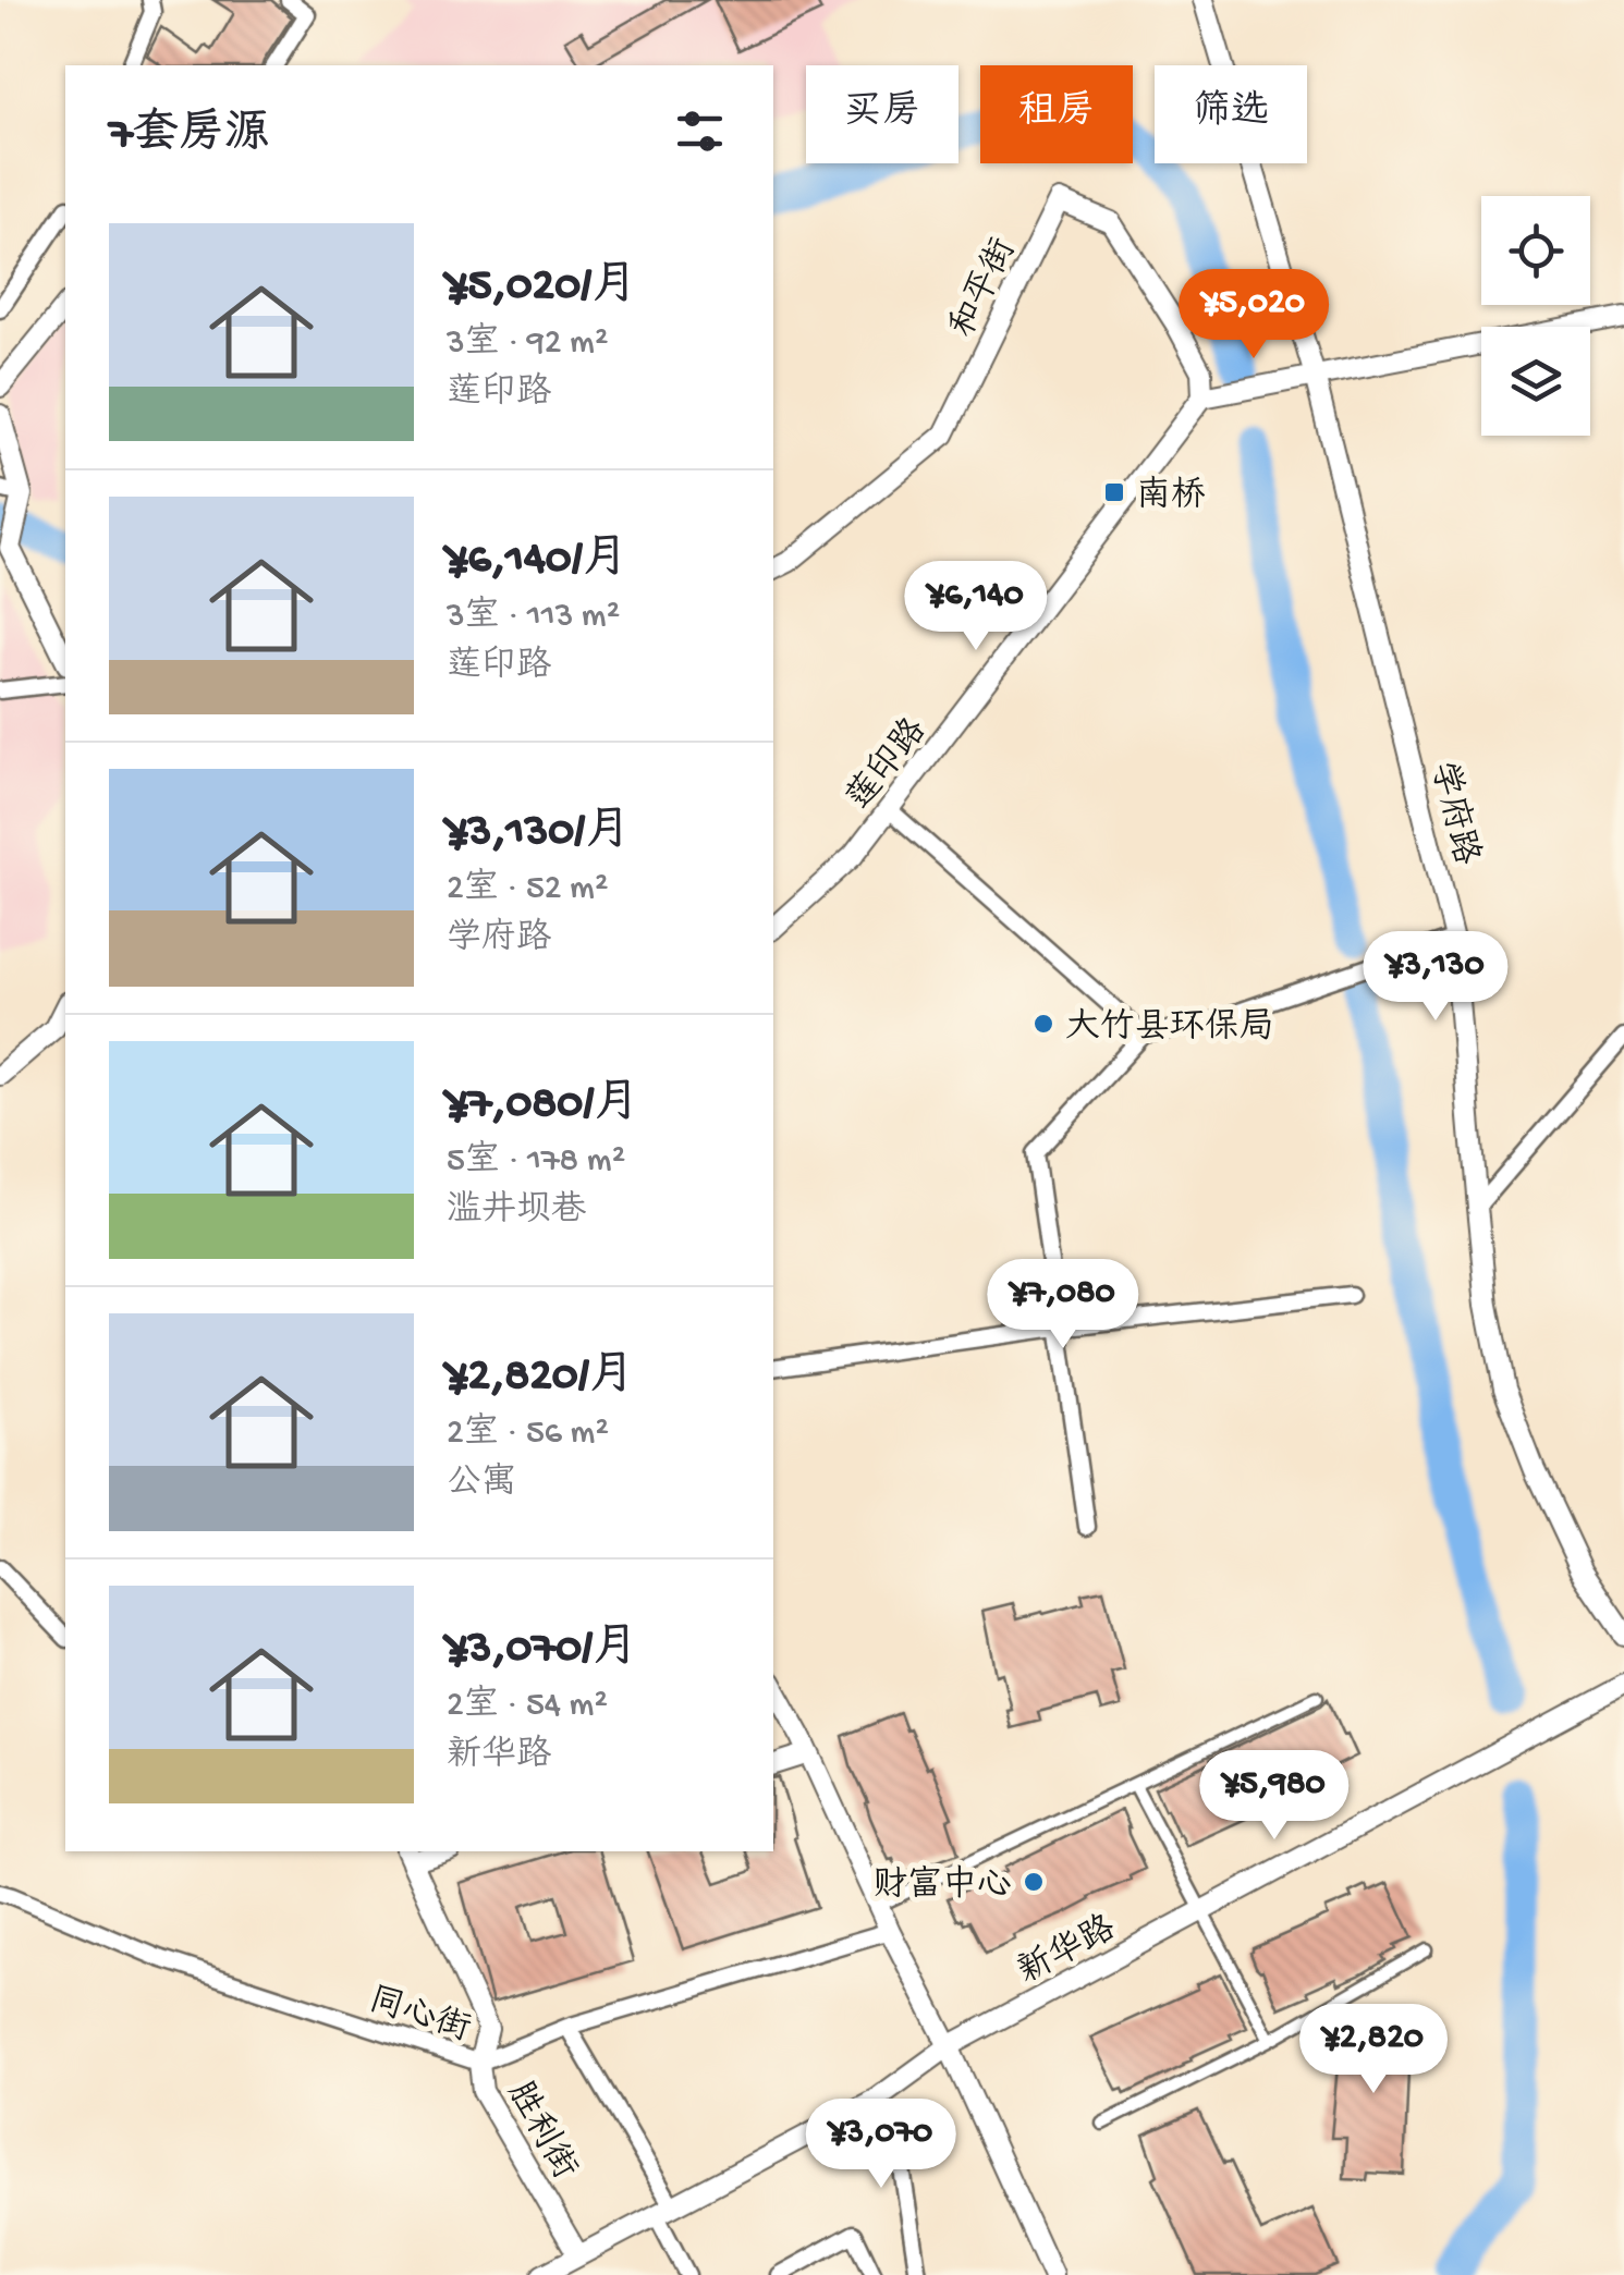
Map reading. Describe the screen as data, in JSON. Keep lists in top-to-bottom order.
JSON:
{
  "streets": {
    "street": [
      "和平街",
      "莲印路",
      "学府路",
      "新华路",
      "同心街",
      "胜利街"
    ]
  },
  "crossings": [
    ["和平街", "莲印路"],
    ["新华路", "胜利街"],
    ["同心街", "胜利街"]
  ],
  "places": {
    "transit": ["南桥"],
    "other": ["大竹县环保局", "财富中心"]
  },
  "page": {
    "chip": ["买房", "租房", "筛选"],
    "heading": "7套房源",
    "list": [
      {
        "name": "¥5,020/月",
        "note": "3室 · 92 m² · 莲印路"
      },
      {
        "name": "¥6,140/月",
        "note": "3室 · 113 m² · 莲印路"
      },
      {
        "name": "¥3,130/月",
        "note": "2室 · 52 m² · 学府路"
      },
      {
        "name": "¥7,080/月",
        "note": "5室 · 178 m² · 滥井坝巷"
      },
      {
        "name": "¥2,820/月",
        "note": "2室 · 56 m² · 公寓"
      },
      {
        "name": "¥3,070/月",
        "note": "2室 · 54 m² · 新华路"
      }
    ],
    "price": [
      "¥5,020",
      "¥6,140",
      "¥3,130",
      "¥7,080",
      "¥5,980",
      "¥2,820",
      "¥3,070"
    ]
  }
}
